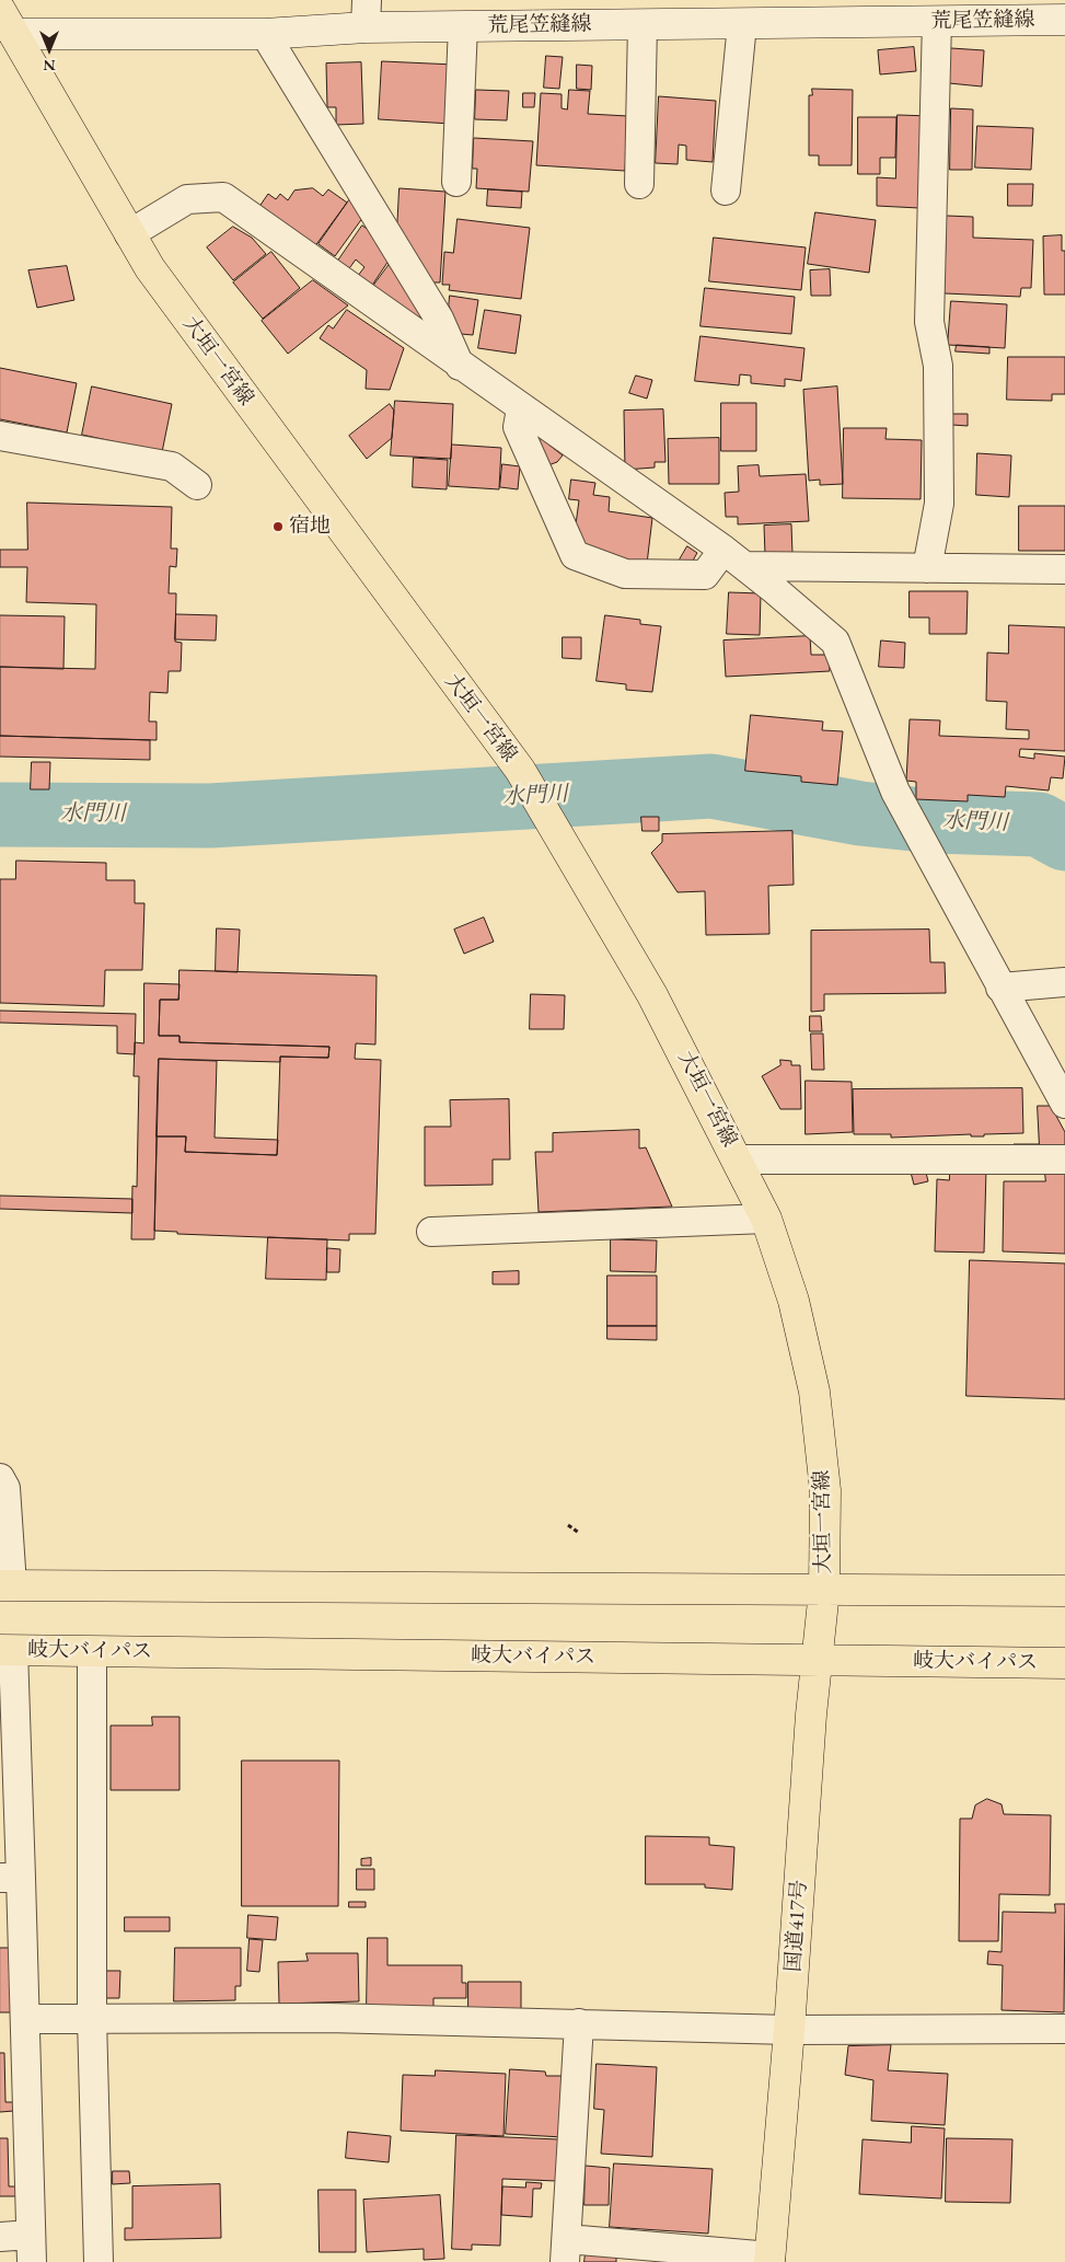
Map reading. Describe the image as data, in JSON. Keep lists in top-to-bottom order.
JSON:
{
  "streets": {
    "main road": [
      "荒尾笠縫線",
      "大垣一宮線",
      "岐大バイパス",
      "国道417号"
    ]
  },
  "crossings": [
    ["荒尾笠縫線", "大垣一宮線"],
    ["大垣一宮線", "国道417号"],
    ["岐大バイパス", "国道417号"]
  ],
  "water": ["水門川"],
  "places": ["宿地"],
  "north": "bottom"
}
